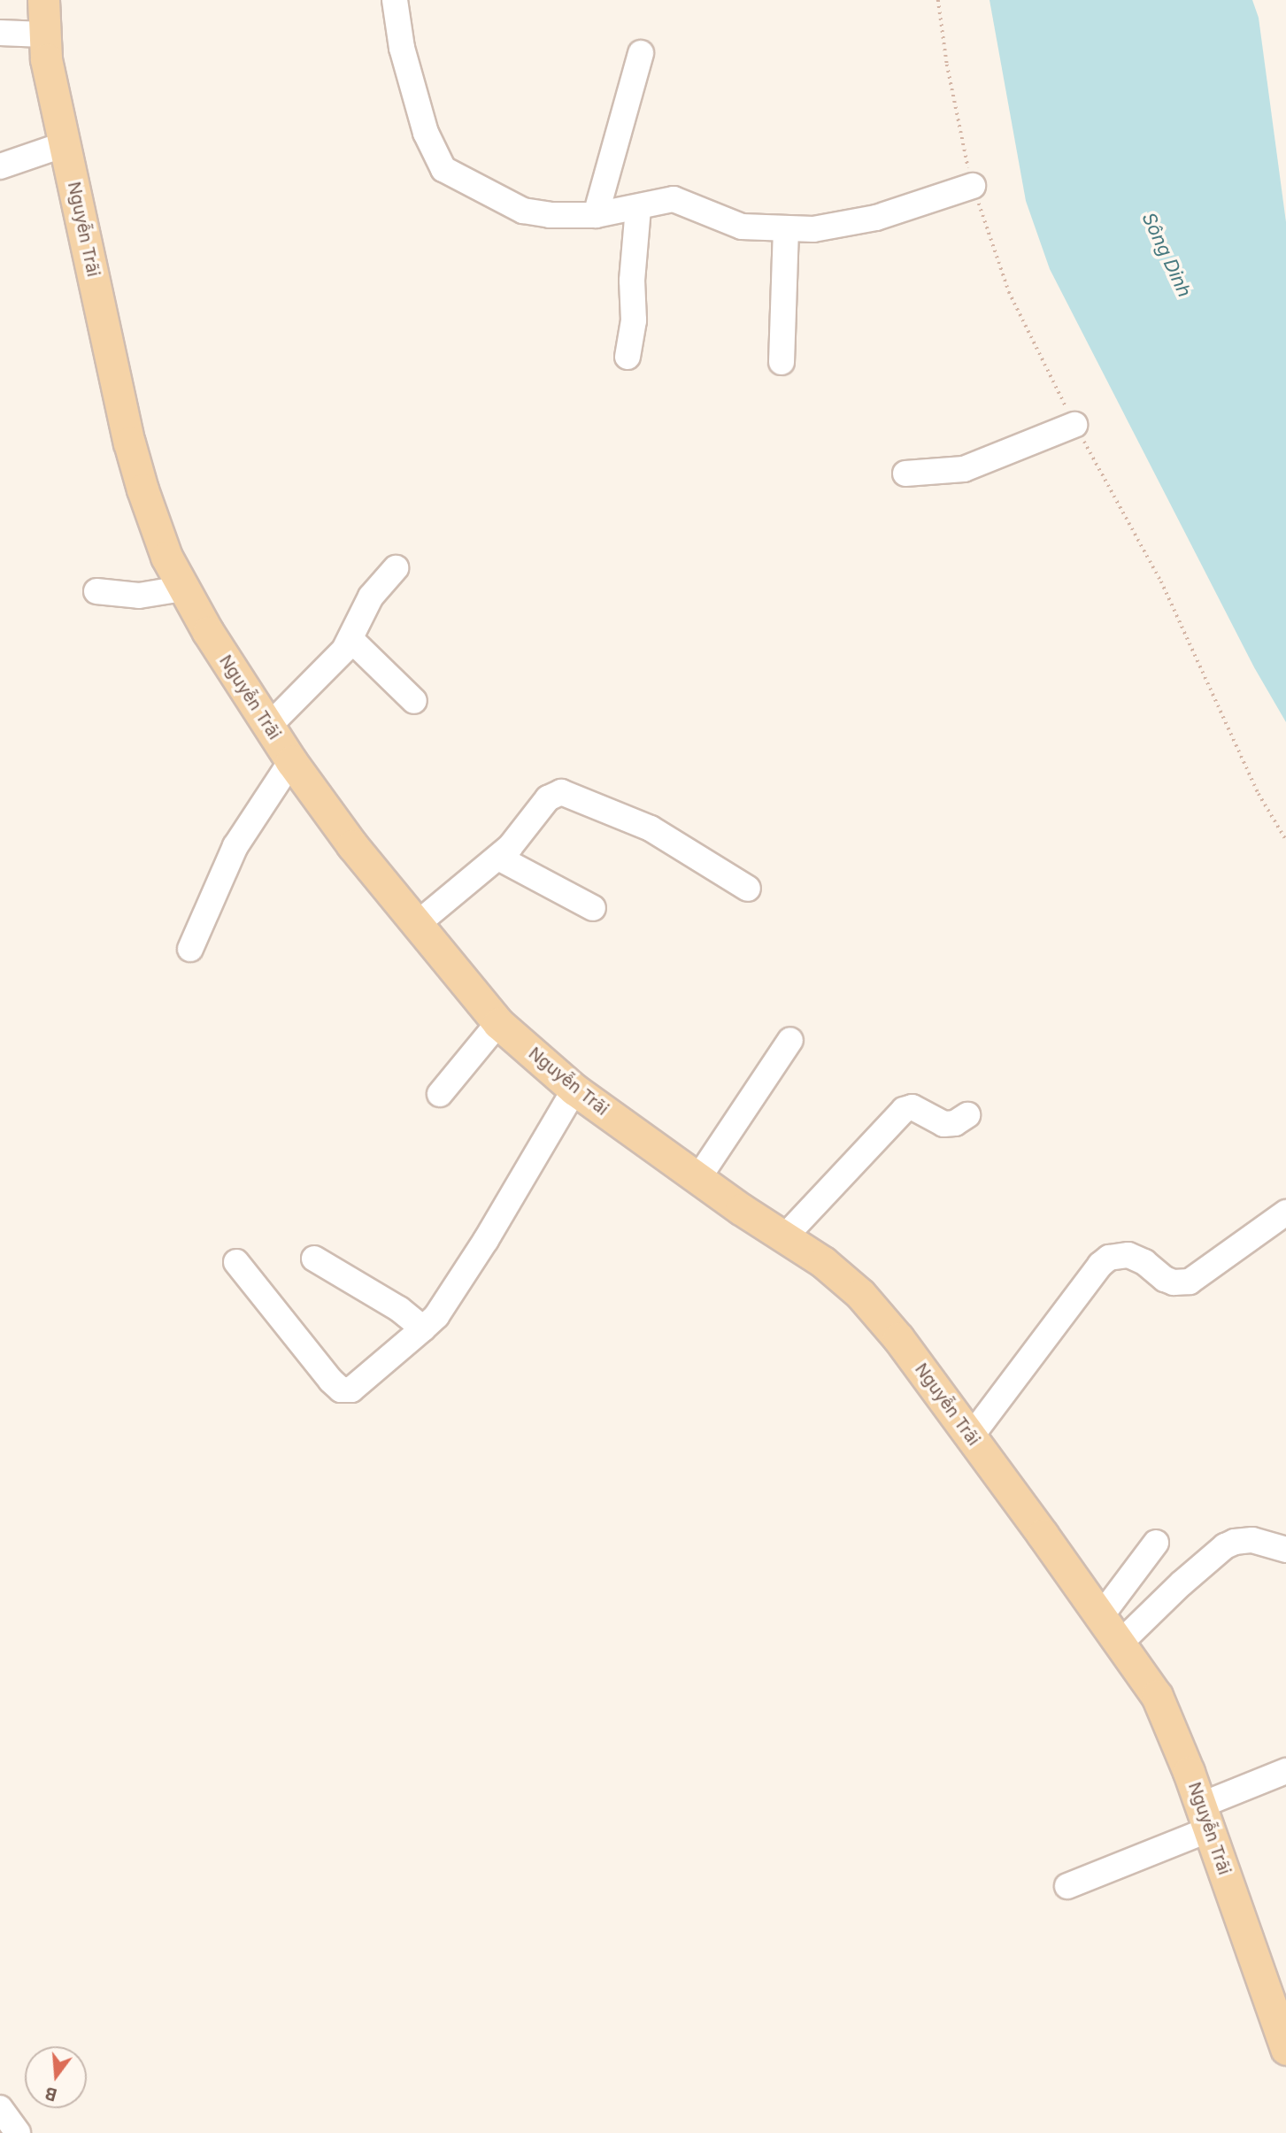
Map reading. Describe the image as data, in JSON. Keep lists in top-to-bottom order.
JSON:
{
  "streets": {
    "main road": ["Nguyễn Trãi"]
  },
  "water": ["Sông Dinh"],
  "north": "bottom"
}
